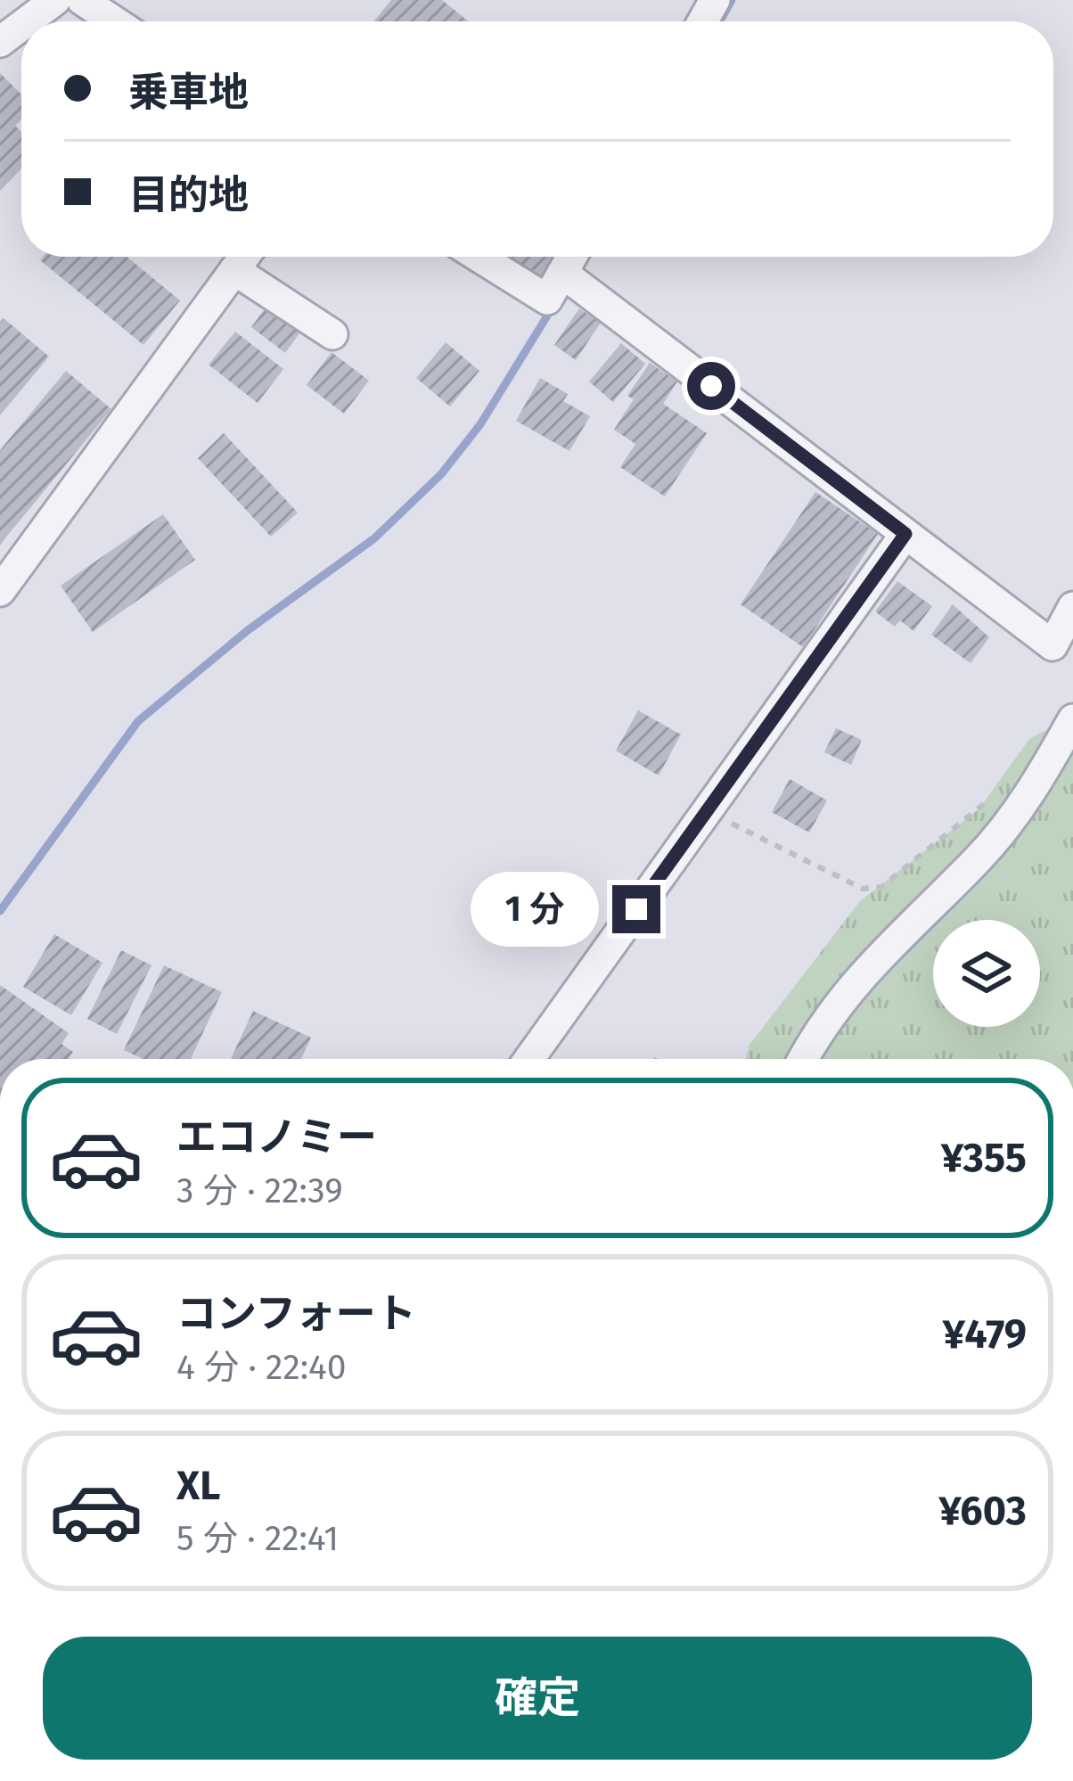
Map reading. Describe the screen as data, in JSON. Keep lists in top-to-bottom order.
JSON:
{
  "page": {
    "banner": ["乗車地", "目的地"],
    "bubble": "1 分",
    "list": [
      {
        "name": "エコノミー",
        "note": "3 分 · 22:39",
        "value": "¥355"
      },
      {
        "name": "コンフォート",
        "note": "4 分 · 22:40",
        "value": "¥479"
      },
      {
        "name": "XL",
        "note": "5 分 · 22:41",
        "value": "¥603"
      }
    ],
    "buttons": "確定"
  }
}
